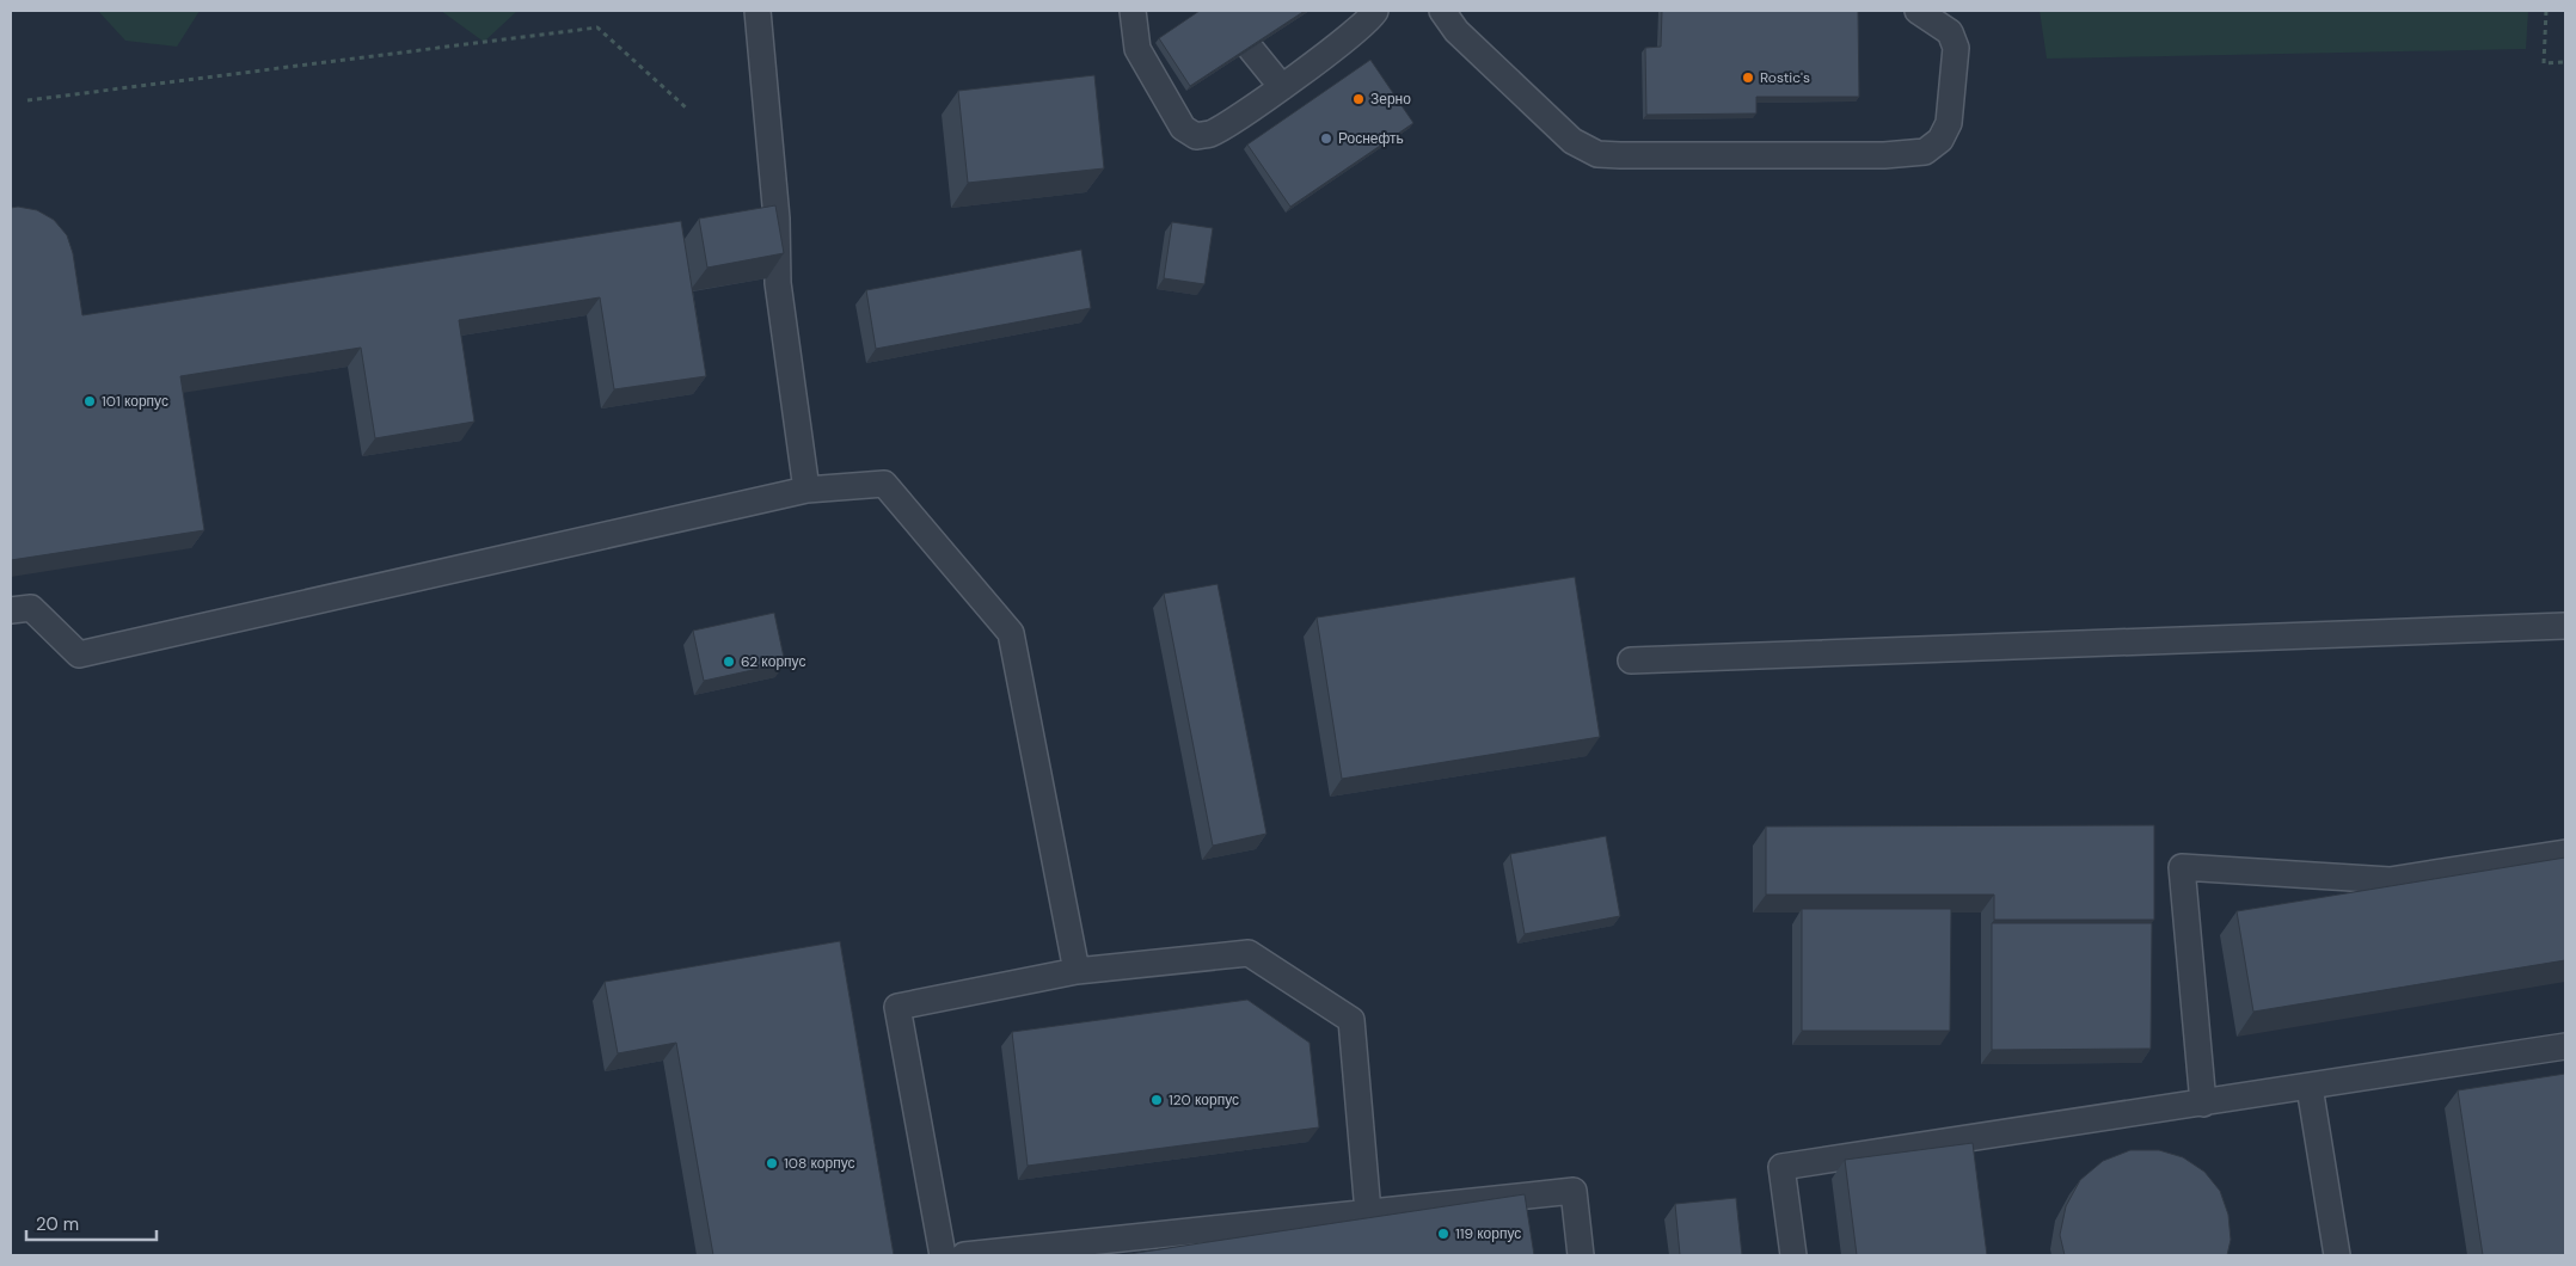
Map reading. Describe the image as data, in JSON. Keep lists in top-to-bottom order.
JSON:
{
  "places": [
    "Rostic's",
    "Зерно",
    "Роснефть",
    "101 корпус",
    "62 корпус",
    "120 корпус",
    "108 корпус",
    "119 корпус"
  ],
  "scale_bar": "20 m"
}
